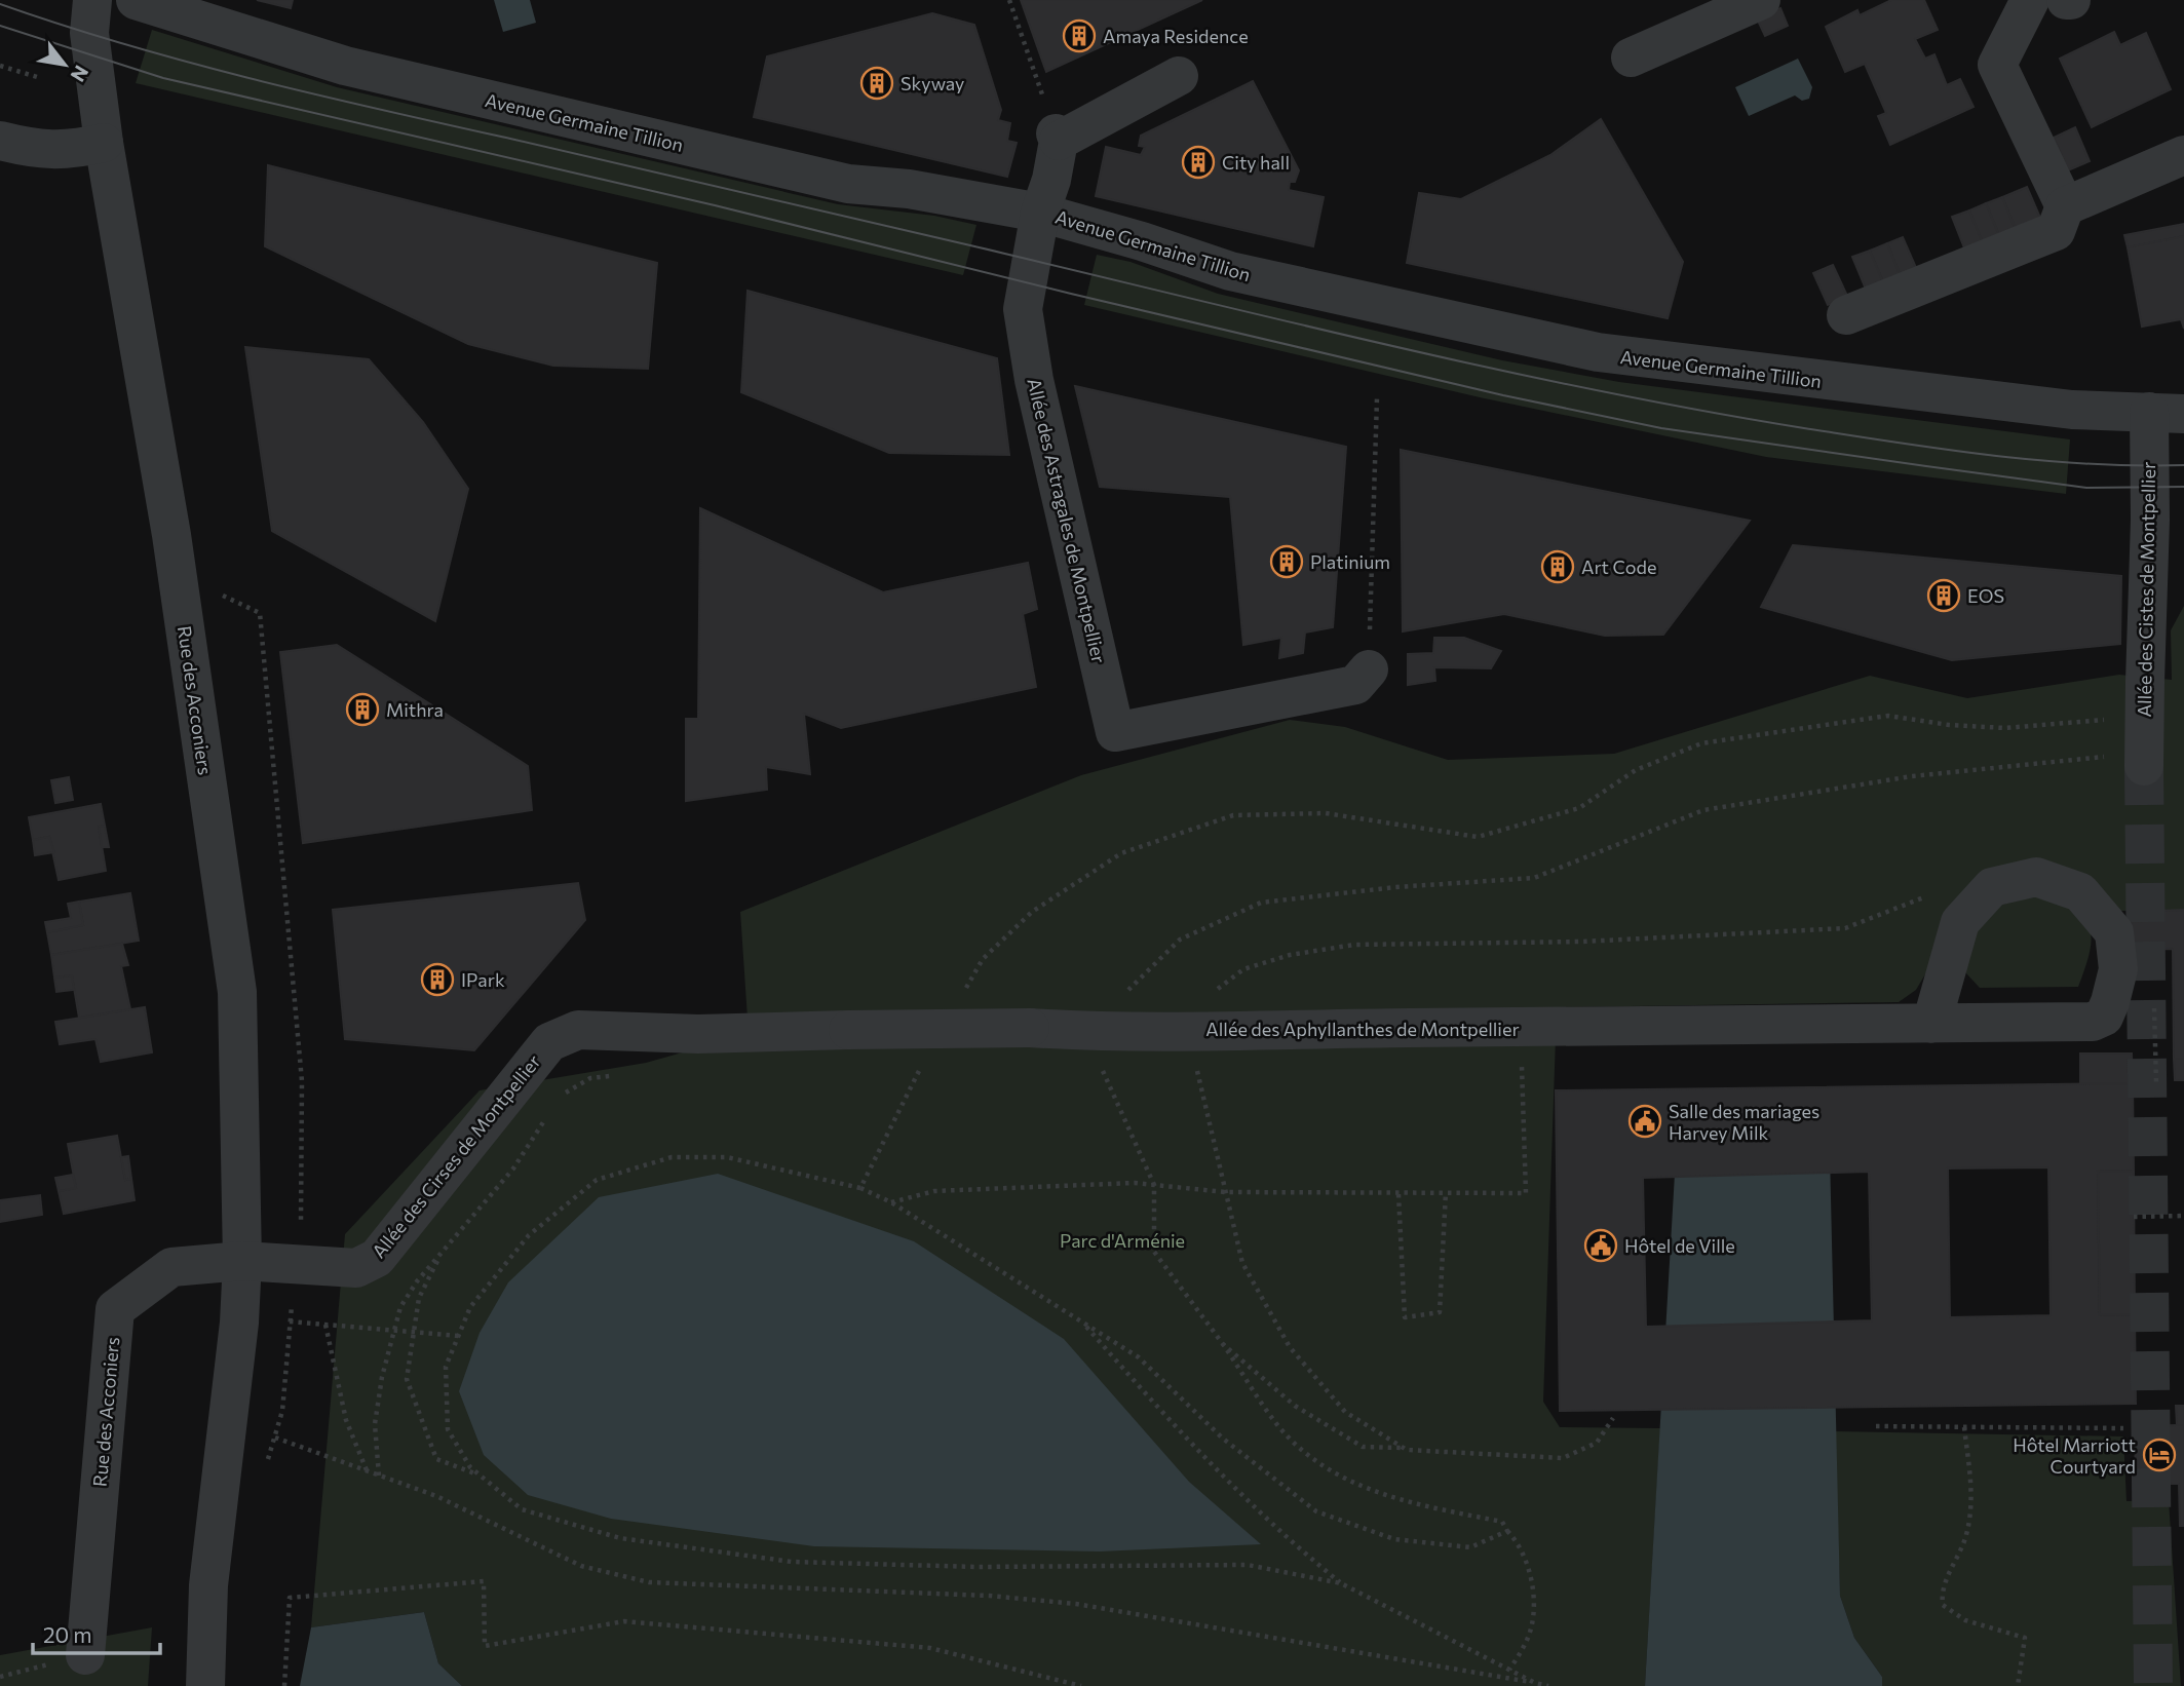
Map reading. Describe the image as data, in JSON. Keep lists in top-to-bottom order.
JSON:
{
  "streets": {
    "street": [
      "Avenue Germaine Tillion",
      "Allée des Astragales de Montpellier",
      "Allée des Cistes de Montpellier",
      "Rue des Acconiers",
      "Allée des Aphyllanthes de Montpellier",
      "Allée des Cirses de Montpellier"
    ]
  },
  "crossings": [
    ["Avenue Germaine Tillion", "Allée des Astragales de Montpellier"],
    ["Avenue Germaine Tillion", "Allée des Cistes de Montpellier"],
    ["Rue des Acconiers", "Allée des Cirses de Montpellier"],
    ["Allée des Aphyllanthes de Montpellier", "Allée des Cirses de Montpellier"]
  ],
  "parks": ["Parc d'Arménie"],
  "places": {
    "building": [
      "Amaya Residence",
      "Skyway",
      "City hall",
      "Platinium",
      "Art Code",
      "EOS",
      "Mithra",
      "IPark"
    ],
    "public building": ["Salle des mariages Harvey Milk", "Hôtel de Ville"],
    "hotel": ["Hôtel Marriott Courtyard"]
  },
  "scale_bar": "20 m",
  "north": "bottom right"
}
